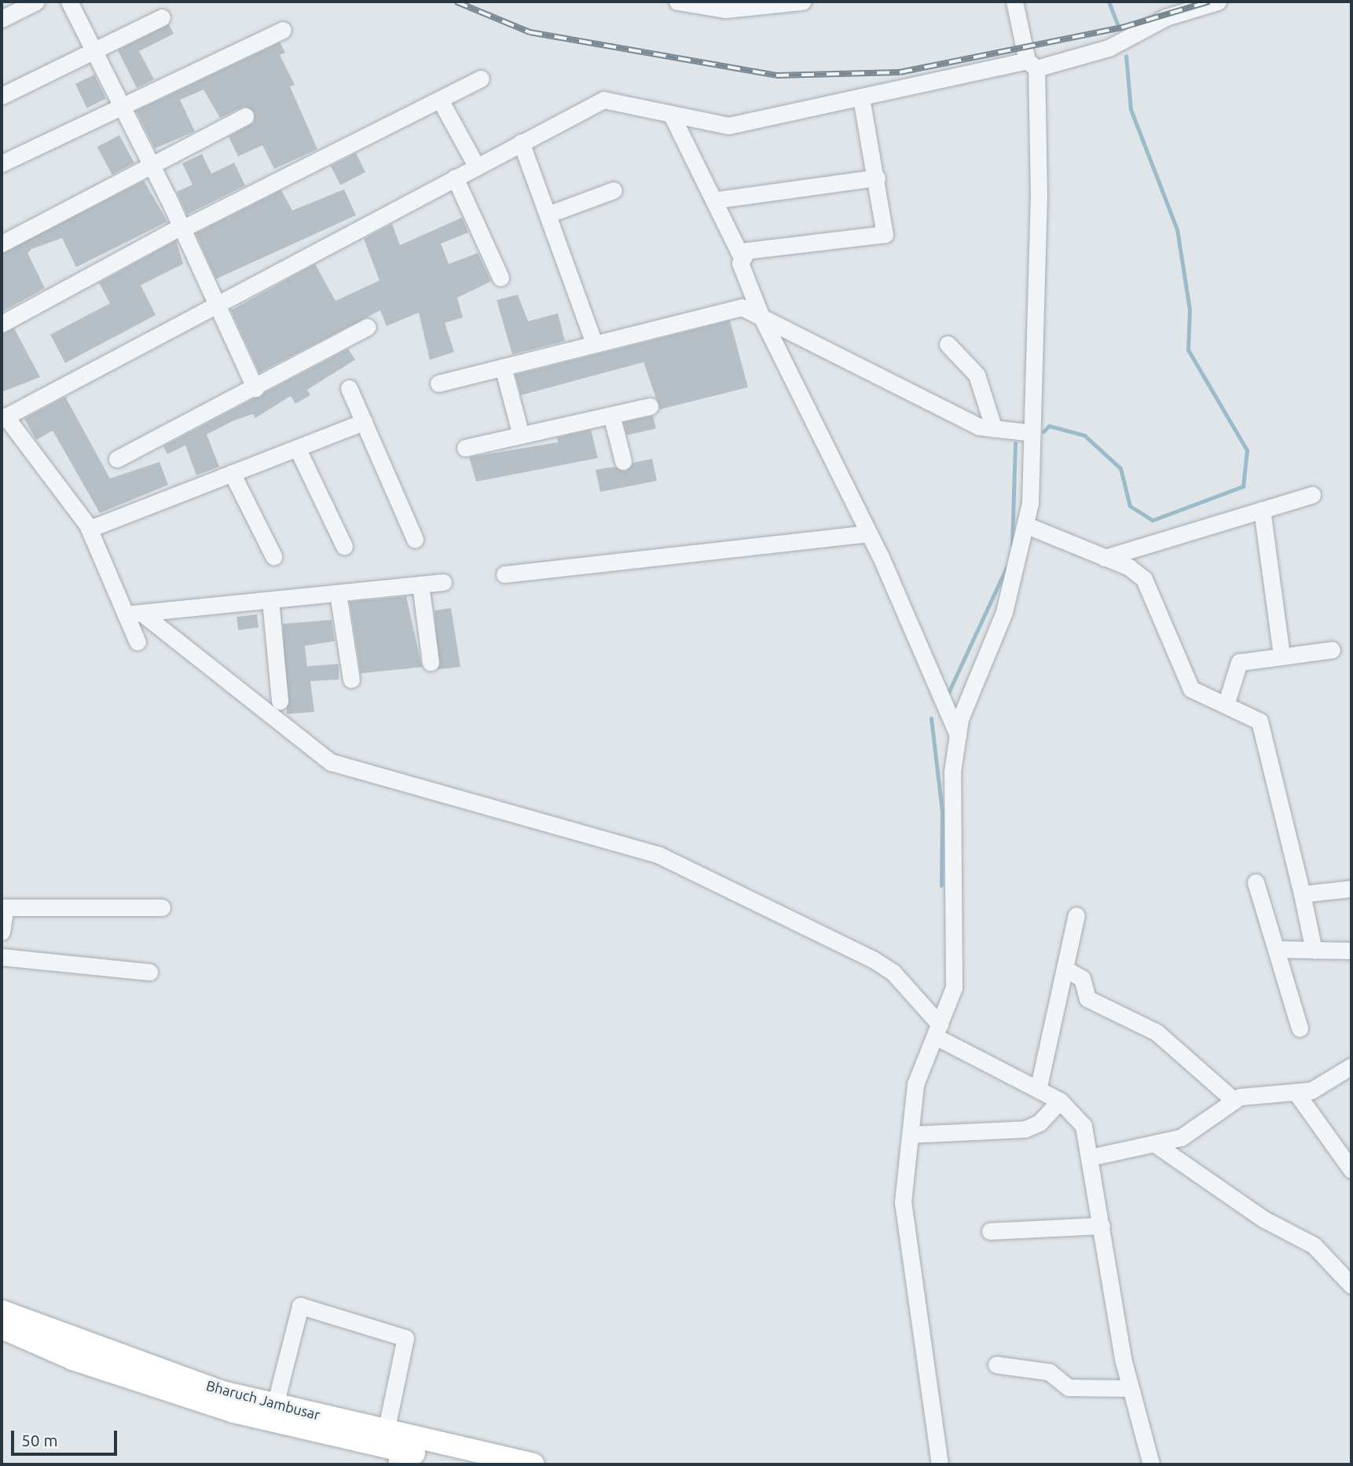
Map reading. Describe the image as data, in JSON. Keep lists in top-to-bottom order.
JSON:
{
  "streets": {
    "main road": ["Bharuch Jambusar"]
  },
  "scale_bar": "50 m"
}
